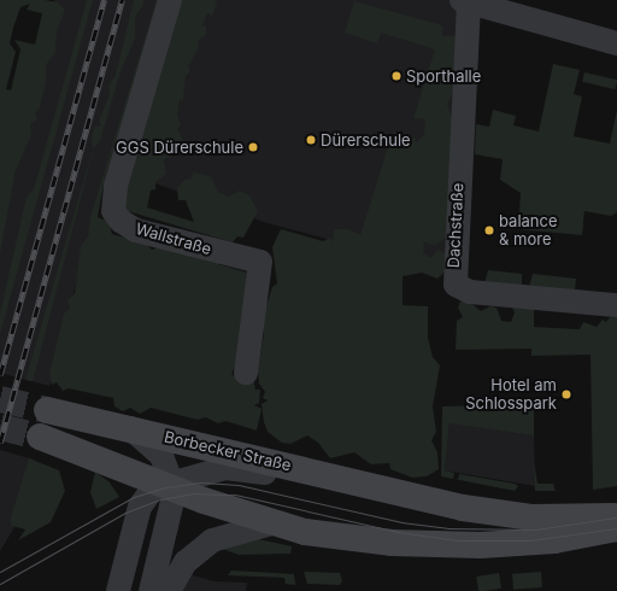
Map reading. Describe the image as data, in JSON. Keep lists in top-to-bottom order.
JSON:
{
  "streets": {
    "street": ["Dachstraße", "Wallstraße", "Borbecker Straße"]
  },
  "places": [
    "Sporthalle",
    "Dürerschule",
    "GGS Dürerschule",
    "balance & more",
    "Hotel am Schlosspark"
  ]
}
